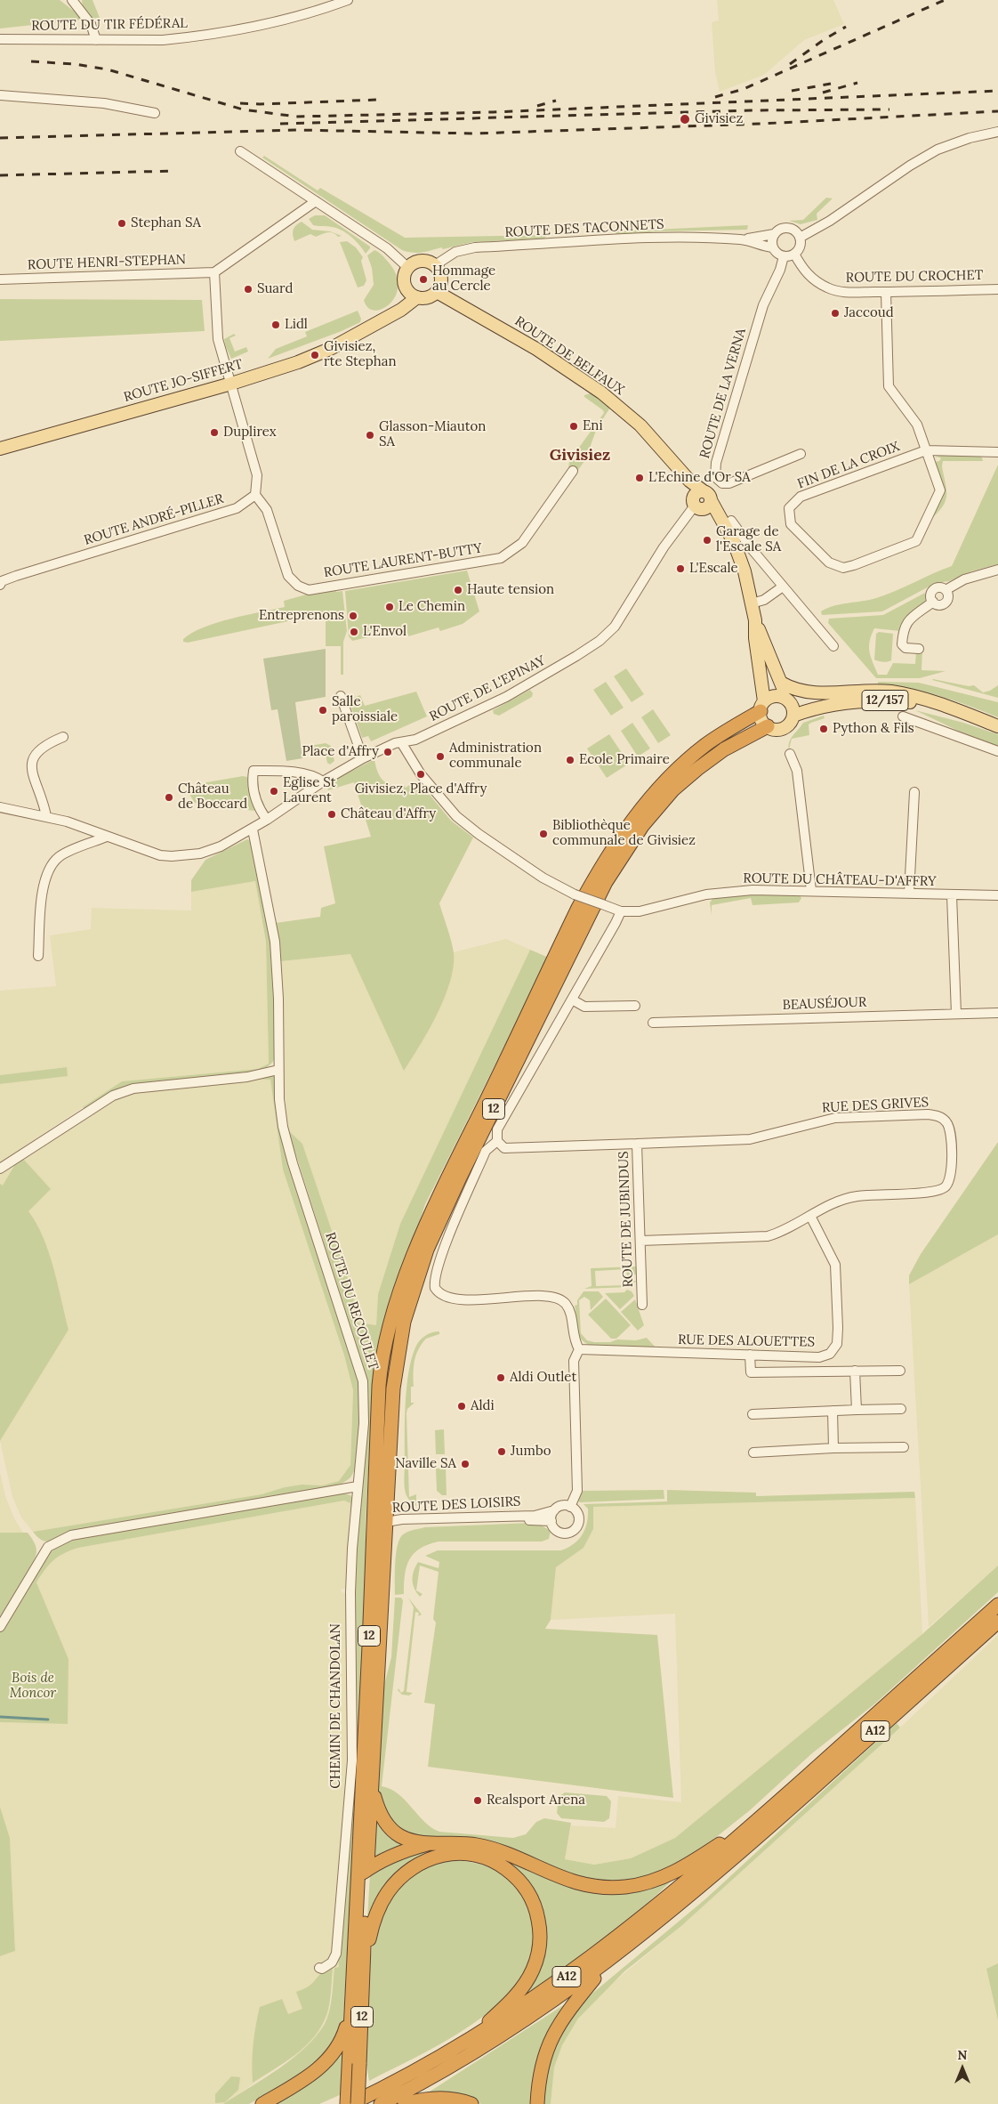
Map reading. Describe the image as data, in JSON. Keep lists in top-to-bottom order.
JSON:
{
  "streets": {
    "highway": ["12", "A12"],
    "main road": ["ROUTE DE BELFAUX", "ROUTE JO-SIFFERT", "12/157"],
    "street": [
      "ROUTE DU TIR FÉDÉRAL",
      "ROUTE DES TACONNETS",
      "ROUTE HENRI-STEPHAN",
      "ROUTE DU CROCHET",
      "ROUTE DE LA VERNA",
      "FIN DE LA CROIX",
      "ROUTE ANDRÉ-PILLER",
      "ROUTE LAURENT-BUTTY",
      "ROUTE DE L'EPINAY",
      "ROUTE DU CHÂTEAU-D'AFFRY",
      "BEAUSÉJOUR",
      "RUE DES GRIVES",
      "ROUTE DE JUBINDUS",
      "ROUTE DU RECOULET",
      "RUE DES ALOUETTES",
      "ROUTE DES LOISIRS",
      "CHEMIN DE CHANDOLAN"
    ]
  },
  "crossings": [
    ["ROUTE DES TACONNETS", "ROUTE DU CROCHET"],
    ["ROUTE DES TACONNETS", "ROUTE DE BELFAUX"],
    ["ROUTE DES TACONNETS", "ROUTE JO-SIFFERT"],
    ["ROUTE DES TACONNETS", "ROUTE DE LA VERNA"],
    ["ROUTE DU CROCHET", "ROUTE DE LA VERNA"],
    ["ROUTE DE BELFAUX", "ROUTE JO-SIFFERT"],
    ["ROUTE DE BELFAUX", "ROUTE DE L'EPINAY"],
    ["ROUTE ANDRÉ-PILLER", "ROUTE LAURENT-BUTTY"],
    ["ROUTE DE L'EPINAY", "ROUTE DU CHÂTEAU-D'AFFRY"],
    ["12/157", "12"],
    ["RUE DES GRIVES", "ROUTE DE JUBINDUS"],
    ["RUE DES GRIVES", "RUE DES ALOUETTES"],
    ["12", "ROUTE DES LOISIRS"],
    ["ROUTE DU RECOULET", "CHEMIN DE CHANDOLAN"]
  ],
  "districts": ["Givisiez"],
  "parks": ["Bois de Moncor"],
  "places": [
    "Givisiez",
    "Stephan SA",
    "Hommage au Cercle",
    "Suard",
    "Jaccoud",
    "Lidl",
    "Givisiez, rte Stephan",
    "Eni",
    "Duplirex",
    "Glasson-Miauton SA",
    "L'Echine d'Or SA",
    "Garage de l'Escale SA",
    "L'Escale",
    "Haute tension",
    "Le Chemin",
    "Entreprenons",
    "L'Envol",
    "Salle paroissiale",
    "Python & Fils",
    "Place d'Affry",
    "Administration communale",
    "Ecole Primaire",
    "Givisiez, Place d'Affry",
    "Eglise St Laurent",
    "Château de Boccard",
    "Château d'Affry",
    "Bibliothèque communale de Givisiez",
    "Aldi Outlet",
    "Aldi",
    "Jumbo",
    "Naville SA",
    "Realsport Arena"
  ],
  "north": "top"
}
